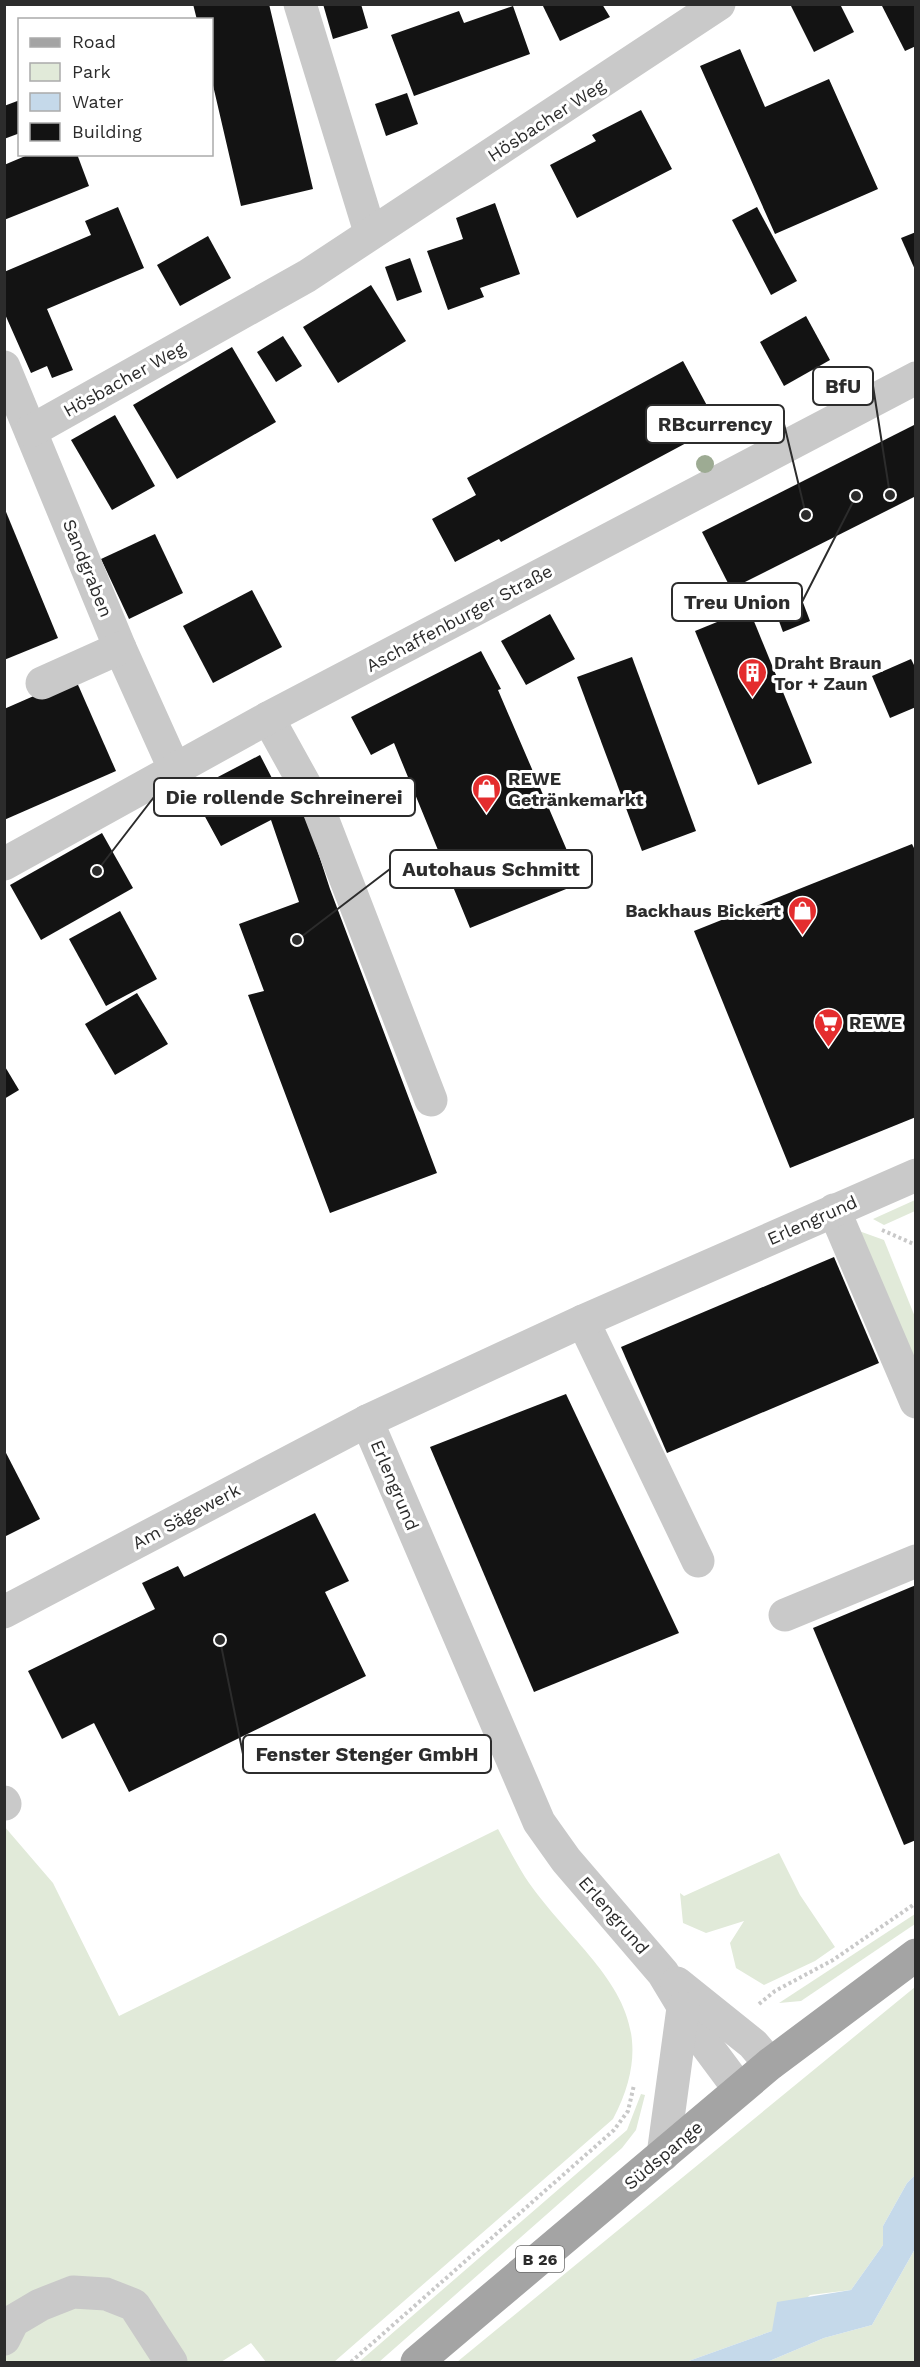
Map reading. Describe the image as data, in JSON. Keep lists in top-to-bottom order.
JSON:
{
  "streets": {
    "main road": ["Südspange", "B 26"],
    "street": [
      "Hösbacher Weg",
      "Sandgraben",
      "Aschaffenburger Straße",
      "Erlengrund",
      "Am Sägewerk"
    ]
  },
  "crossings": [
    ["Hösbacher Weg", "Sandgraben"],
    ["Sandgraben", "Aschaffenburger Straße"],
    ["Erlengrund", "Am Sägewerk"],
    ["Erlengrund", "Südspange"]
  ],
  "places": {
    "other": [
      "BfU",
      "Treu Union",
      "RBcurrency",
      "Die rollende Schreinerei",
      "Autohaus Schmitt",
      "Fenster Stenger GmbH"
    ],
    "building": ["Draht Braun Tor + Zaun"],
    "shop": ["REWE Getränkemarkt", "Backhaus Bickert"],
    "supermarket": ["REWE"]
  },
  "legend": [
    "Road",
    "Park",
    "Water",
    "Building"
  ]
}
